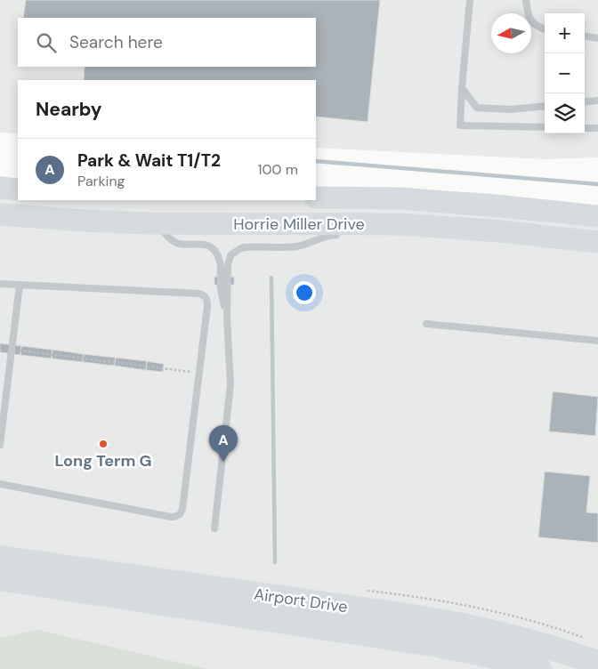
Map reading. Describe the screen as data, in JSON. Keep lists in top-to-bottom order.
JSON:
{
  "streets": {
    "highway": ["Airport Drive"],
    "main road": ["Horrie Miller Drive"]
  },
  "places": ["Long Term G"],
  "north": "left",
  "page": {
    "map_buttons": ["+", "−"],
    "search": "Search here",
    "heading": "Nearby",
    "list": [
      {
        "mark": "A",
        "name": "Park & Wait T1/T2",
        "note": "Parking",
        "value": "100 m"
      }
    ],
    "pins": "A"
  }
}
